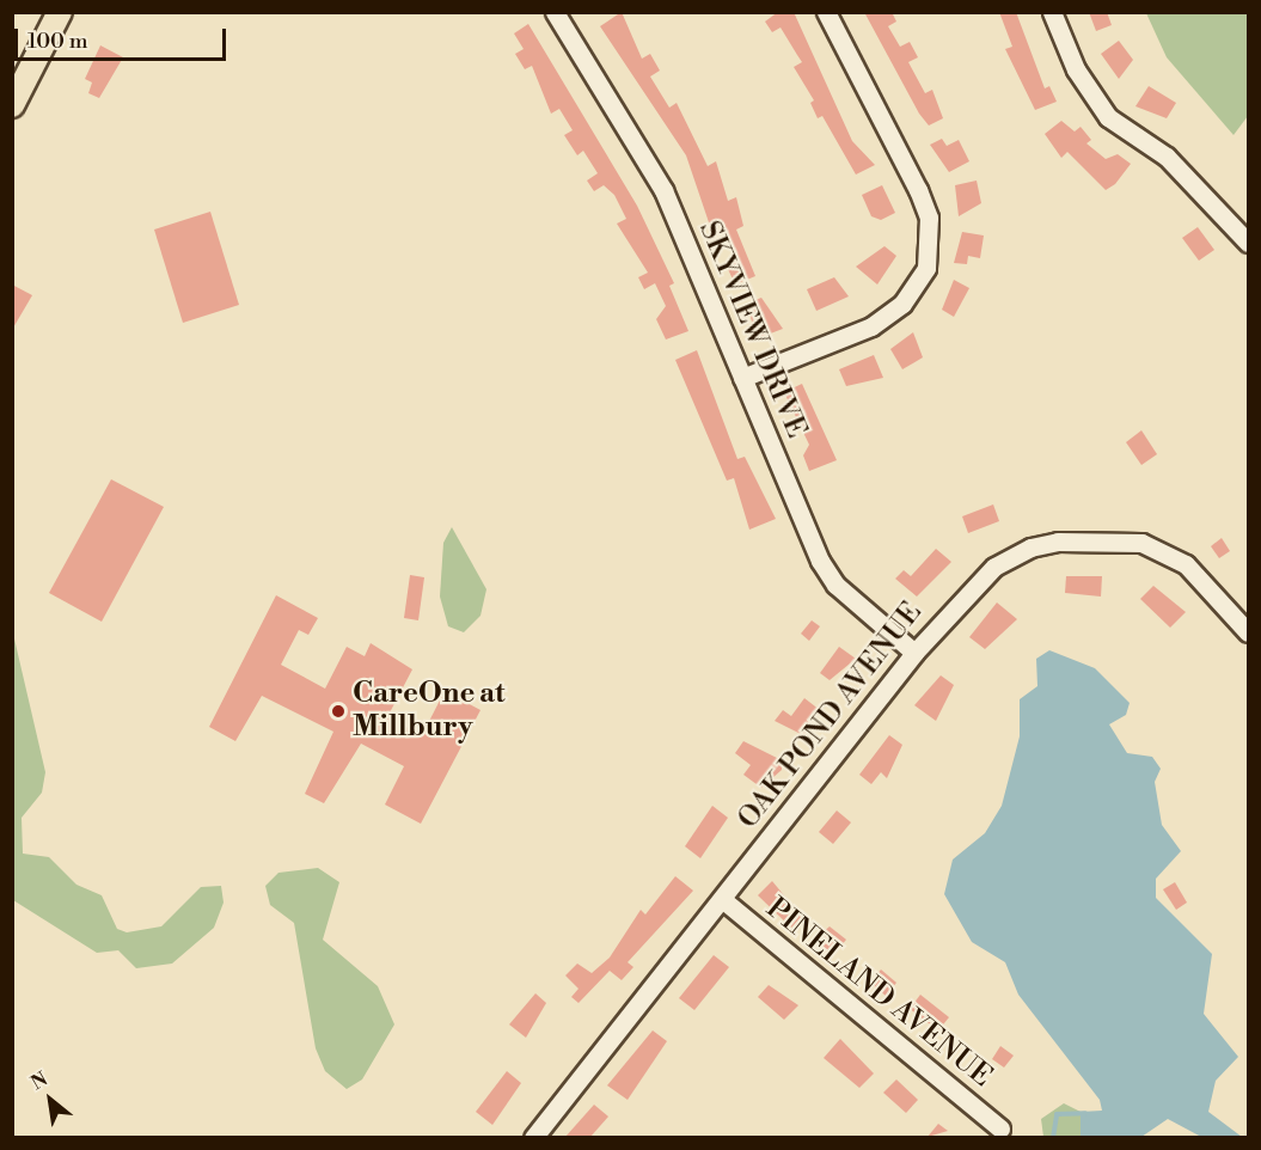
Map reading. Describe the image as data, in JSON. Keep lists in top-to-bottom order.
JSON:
{
  "streets": {
    "street": ["SKYVIEW DRIVE", "OAK POND AVENUE", "PINELAND AVENUE"]
  },
  "crossings": [
    ["SKYVIEW DRIVE", "OAK POND AVENUE"],
    ["OAK POND AVENUE", "PINELAND AVENUE"]
  ],
  "places": ["CareOne at Millbury"],
  "scale_bar": "100 m",
  "north": "top left"
}
